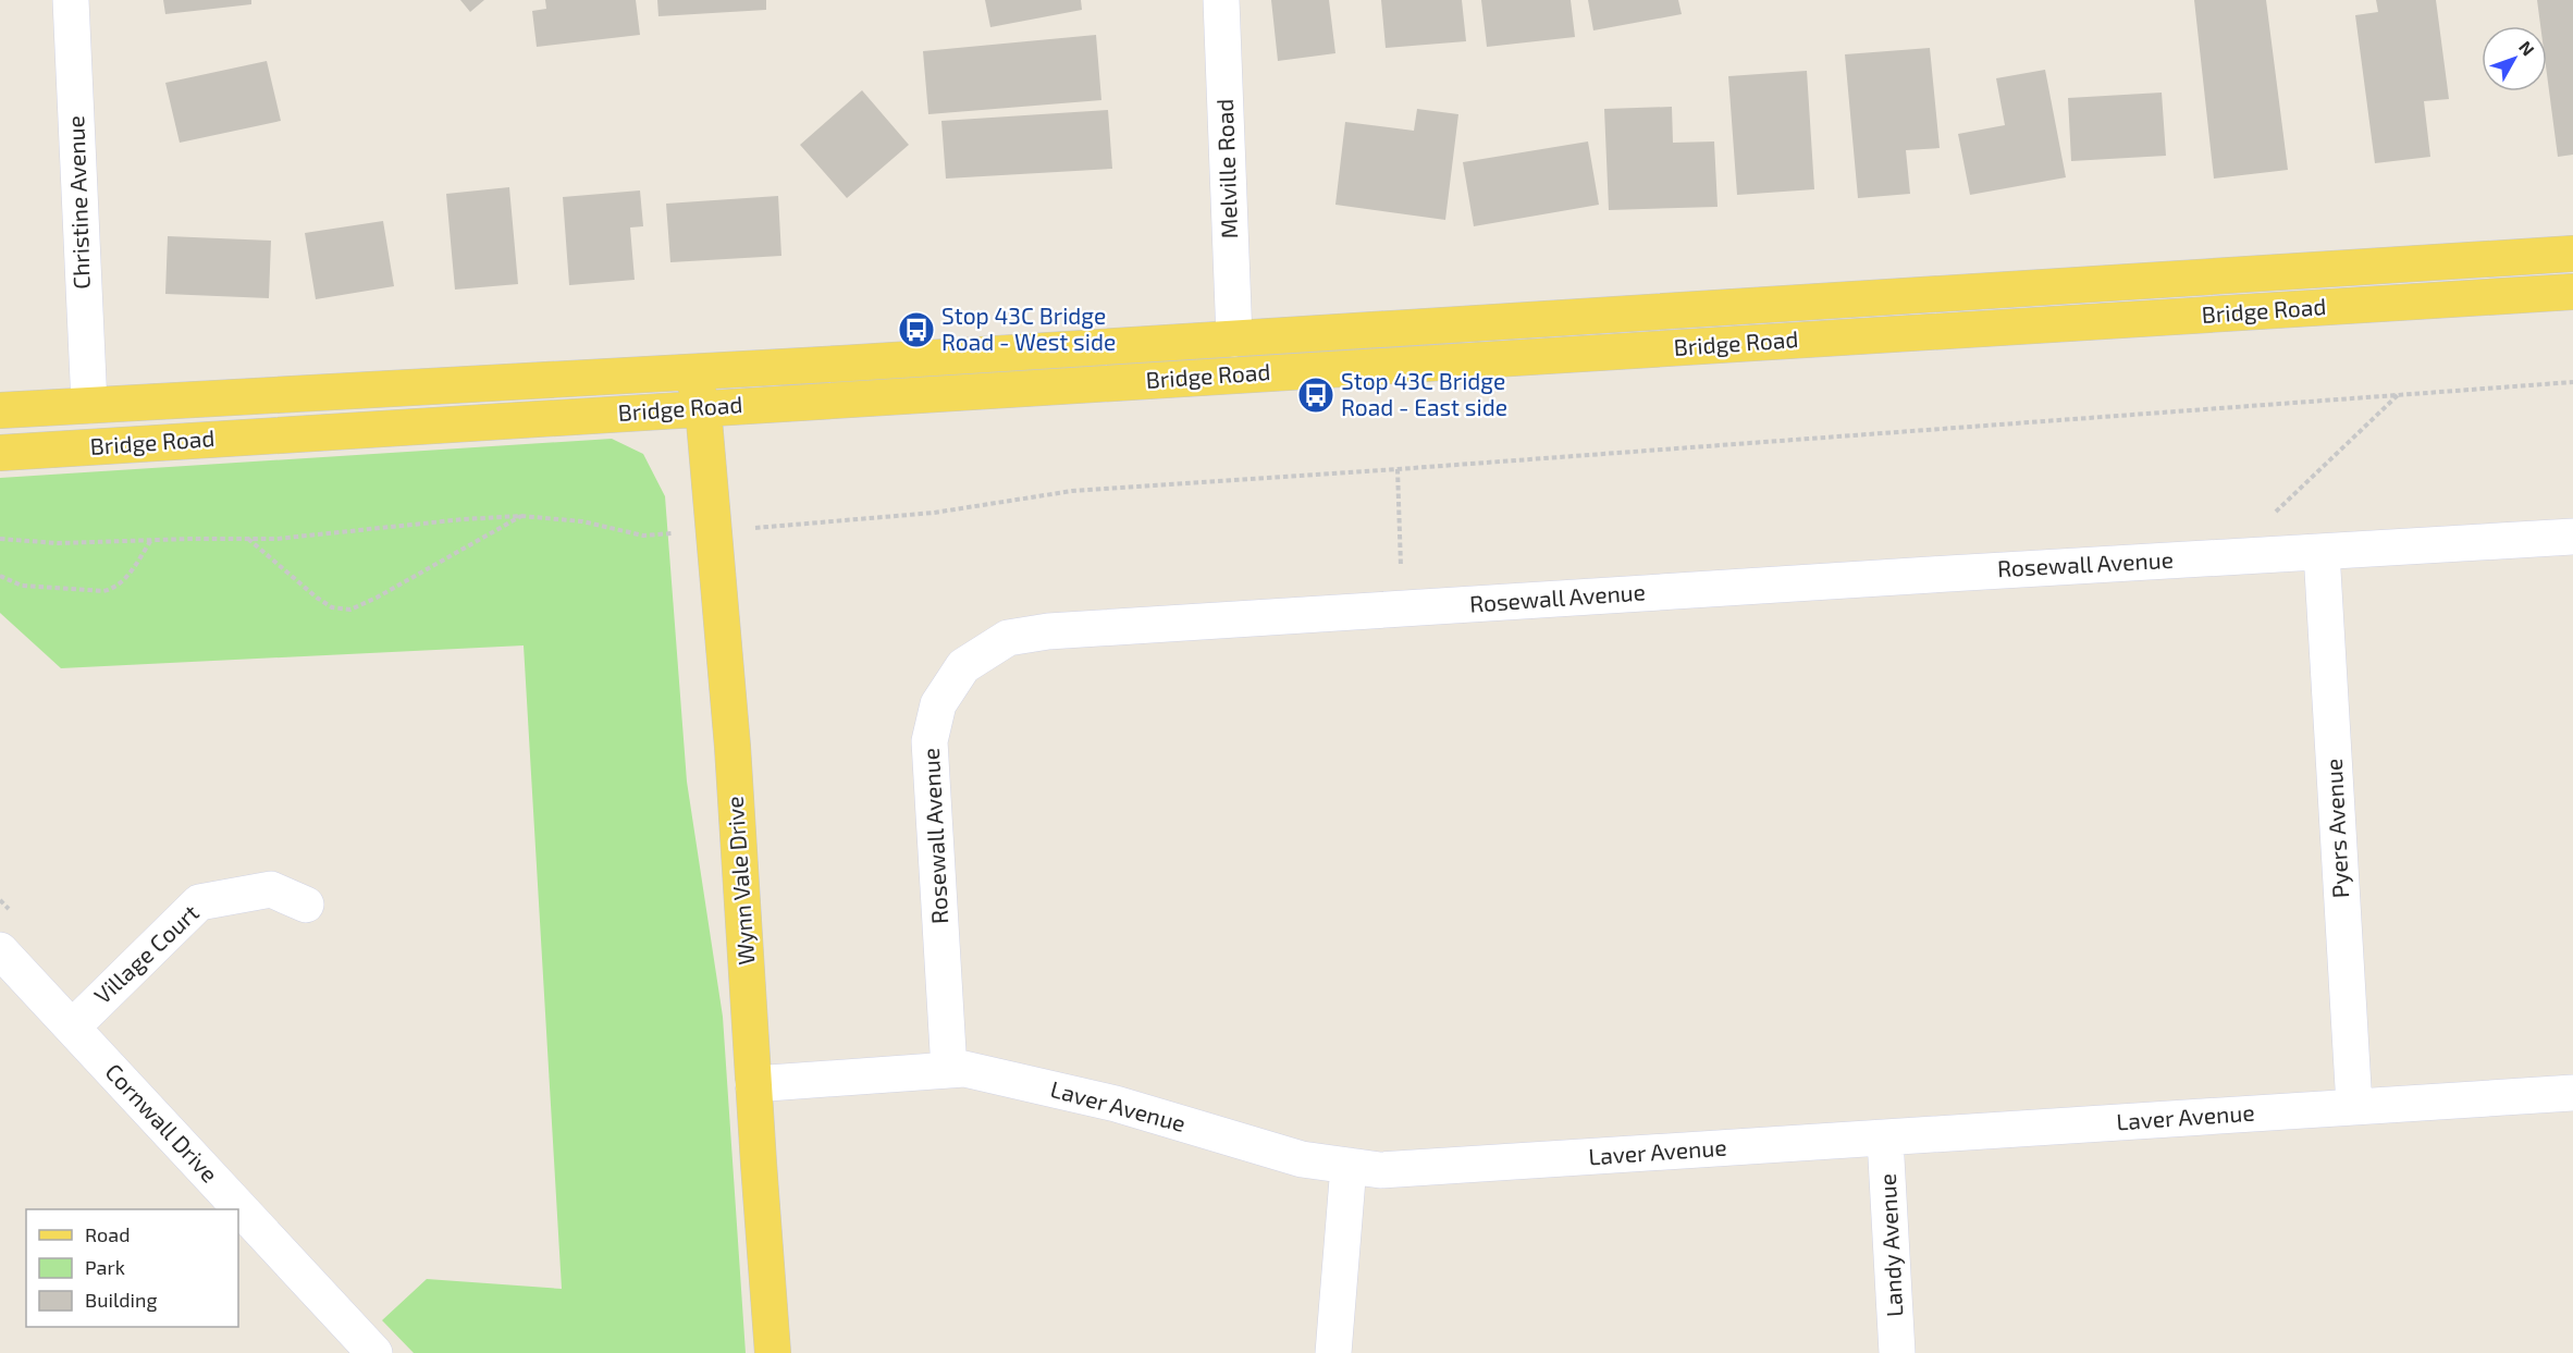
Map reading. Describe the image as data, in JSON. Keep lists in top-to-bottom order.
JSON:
{
  "streets": {
    "main road": ["Bridge Road", "Wynn Vale Drive"],
    "street": [
      "Melville Road",
      "Christine Avenue",
      "Rosewall Avenue",
      "Pyers Avenue",
      "Village Court",
      "Laver Avenue",
      "Cornwall Drive",
      "Landy Avenue"
    ]
  },
  "crossings": [
    ["Melville Road", "Bridge Road"],
    ["Christine Avenue", "Bridge Road"],
    ["Bridge Road", "Wynn Vale Drive"],
    ["Rosewall Avenue", "Pyers Avenue"],
    ["Rosewall Avenue", "Laver Avenue"],
    ["Pyers Avenue", "Laver Avenue"],
    ["Wynn Vale Drive", "Laver Avenue"],
    ["Village Court", "Cornwall Drive"],
    ["Laver Avenue", "Landy Avenue"]
  ],
  "places": {
    "bus stop": ["Stop 43C Bridge Road - West side", "Stop 43C Bridge Road - East side"]
  },
  "legend": ["Road", "Park", "Building"],
  "north": "top right"
}
